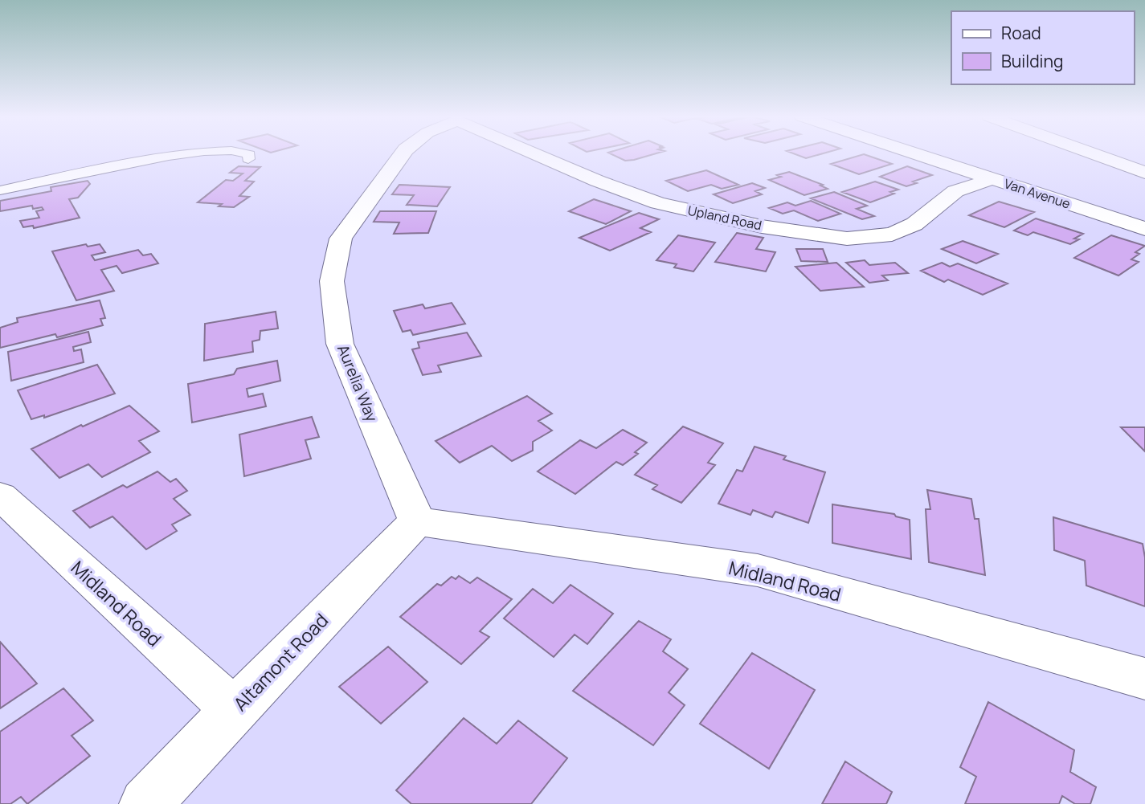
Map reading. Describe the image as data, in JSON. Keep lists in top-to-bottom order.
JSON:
{
  "streets": {
    "street": [
      "Van Avenue",
      "Upland Road",
      "Aurelia Way",
      "Midland Road",
      "Altamont Road"
    ]
  },
  "crossings": [
    ["Van Avenue", "Upland Road"],
    ["Aurelia Way", "Midland Road"],
    ["Aurelia Way", "Altamont Road"],
    ["Midland Road", "Altamont Road"]
  ],
  "legend": ["Road", "Building"]
}
